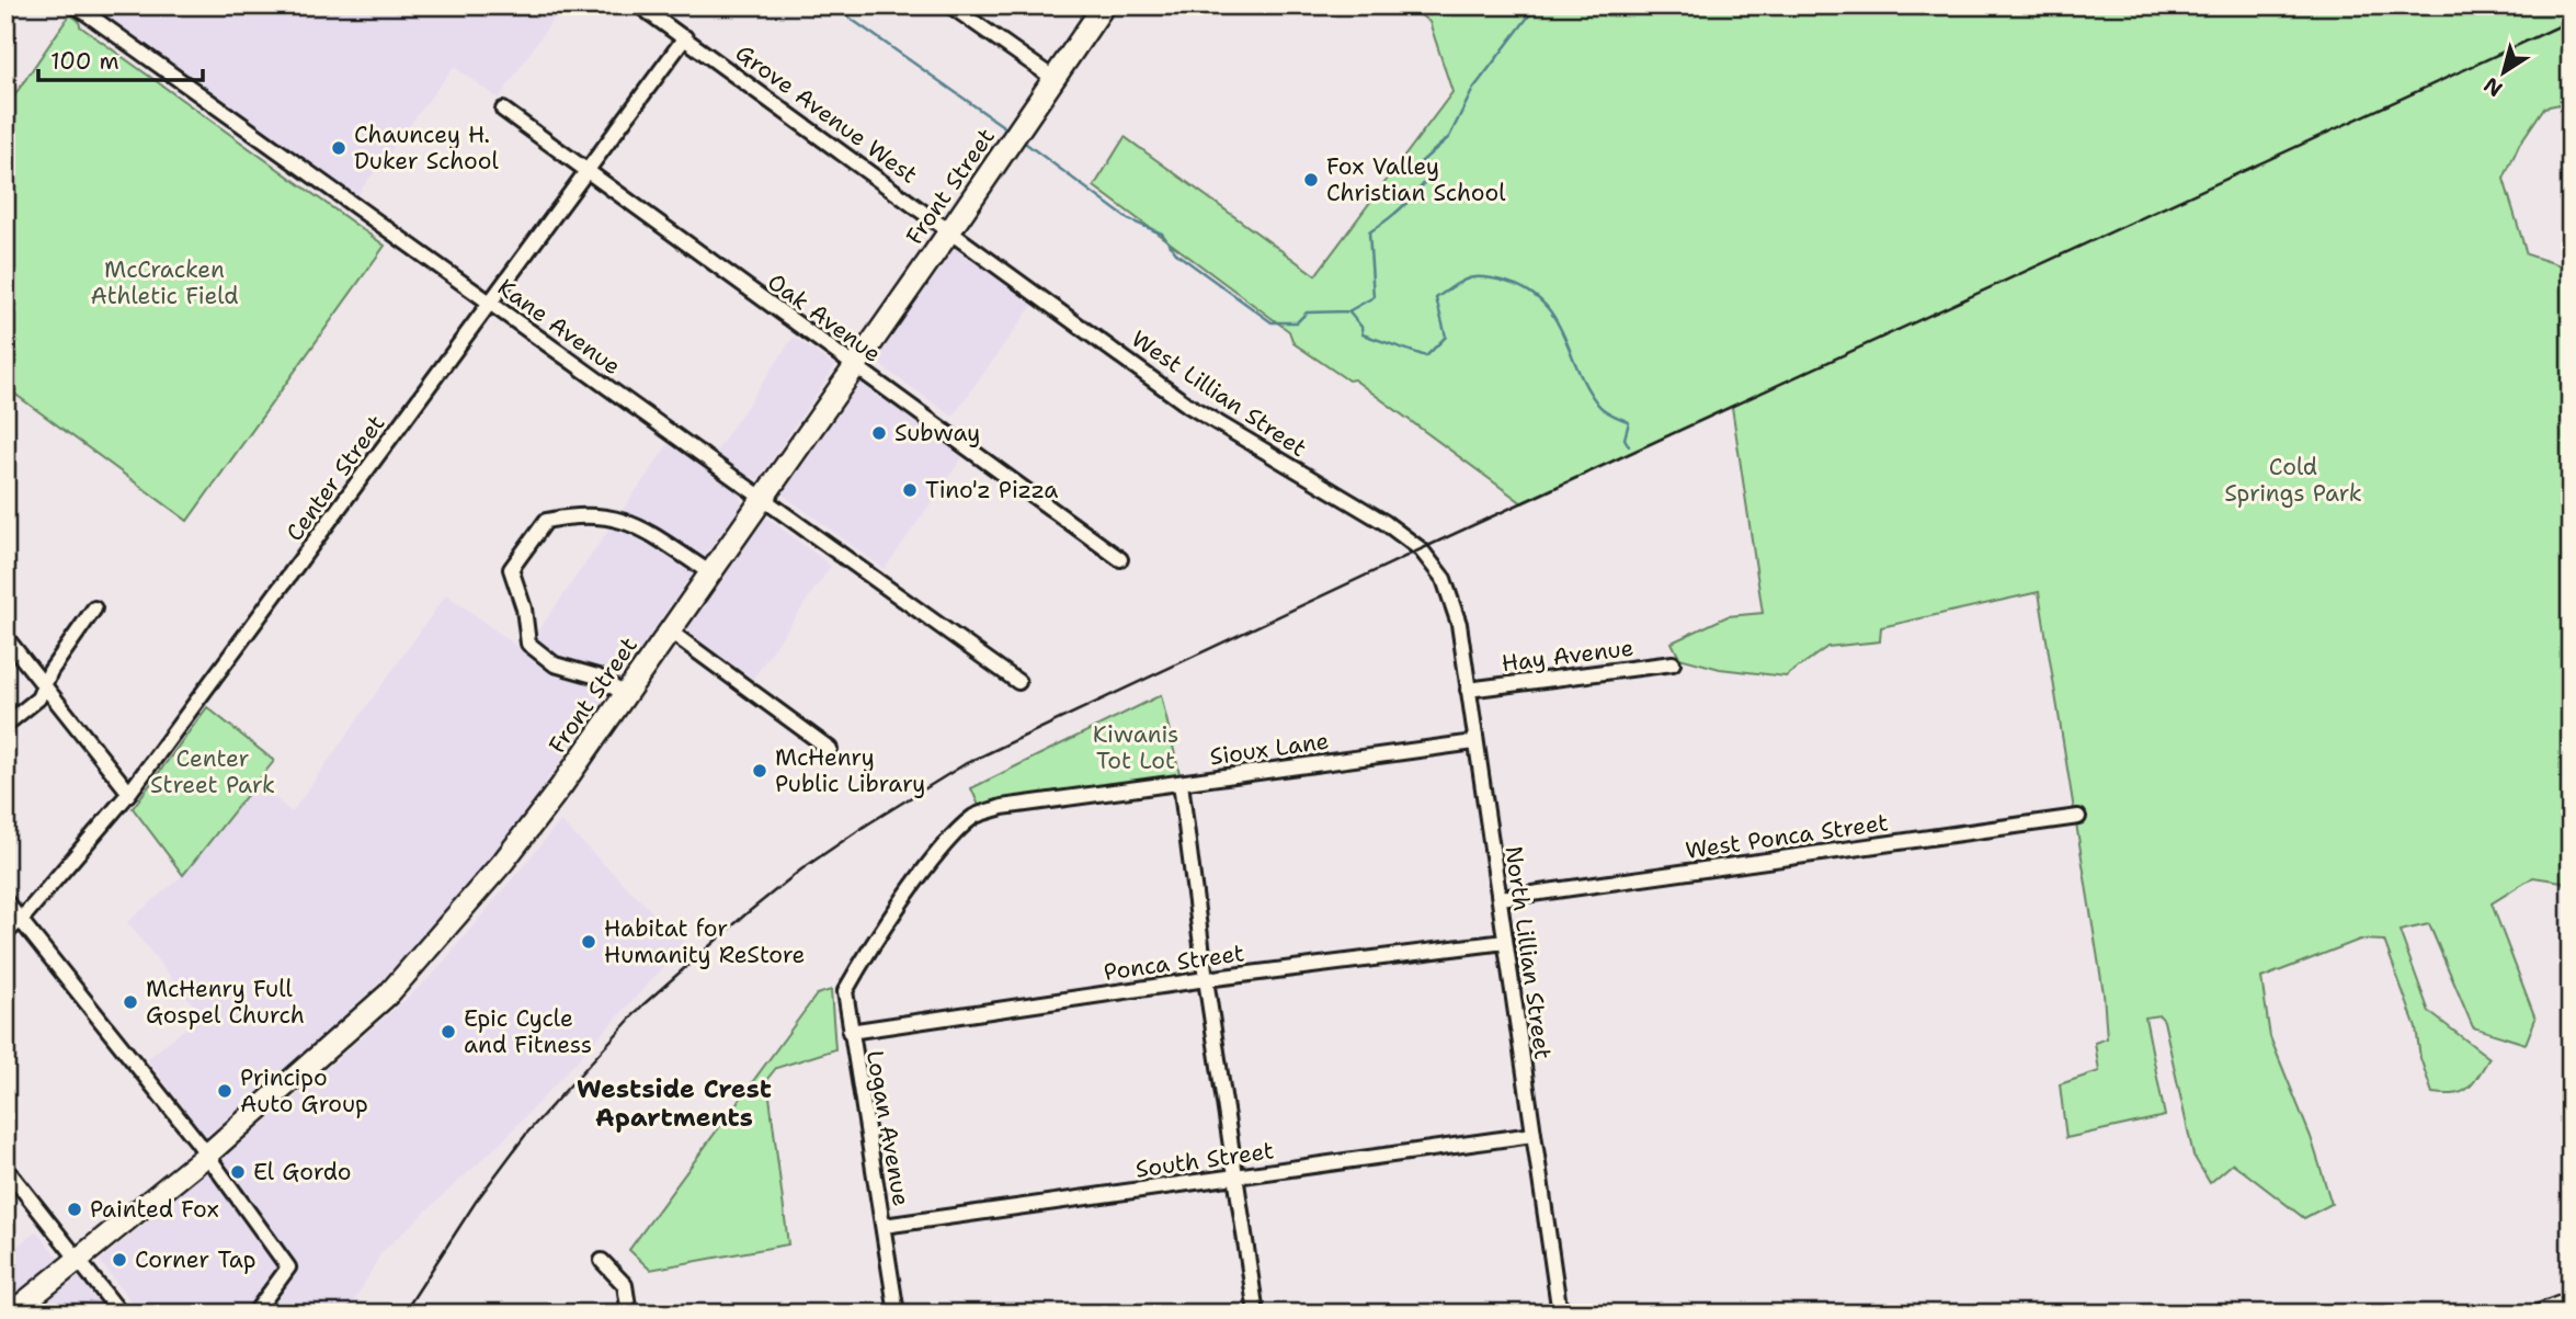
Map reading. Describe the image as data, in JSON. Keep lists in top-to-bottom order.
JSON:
{
  "streets": {
    "main road": ["Front Street"],
    "street": [
      "Grove Avenue West",
      "Oak Avenue",
      "Kane Avenue",
      "West Lillian Street",
      "Center Street",
      "Hay Avenue",
      "Sioux Lane",
      "West Ponca Street",
      "North Lillian Street",
      "Ponca Street",
      "Logan Avenue",
      "South Street"
    ]
  },
  "crossings": [
    ["Grove Avenue West", "Front Street"],
    ["Grove Avenue West", "West Lillian Street"],
    ["Grove Avenue West", "Center Street"],
    ["Front Street", "Oak Avenue"],
    ["Front Street", "Kane Avenue"],
    ["Front Street", "West Lillian Street"],
    ["Oak Avenue", "Center Street"],
    ["Kane Avenue", "Center Street"],
    ["West Lillian Street", "North Lillian Street"],
    ["Hay Avenue", "North Lillian Street"],
    ["Sioux Lane", "North Lillian Street"],
    ["Sioux Lane", "Logan Avenue"],
    ["West Ponca Street", "North Lillian Street"],
    ["North Lillian Street", "Ponca Street"],
    ["North Lillian Street", "South Street"],
    ["Ponca Street", "Logan Avenue"],
    ["Logan Avenue", "South Street"]
  ],
  "districts": ["Westside Crest Apartments"],
  "parks": [
    "McCracken Athletic Field",
    "Cold Springs Park",
    "Kiwanis Tot Lot",
    "Center Street Park"
  ],
  "places": [
    "Chauncey H. Duker School",
    "Fox Valley Christian School",
    "Subway",
    "Tino'z Pizza",
    "McHenry Public Library",
    "Habitat for Humanity ReStore",
    "McHenry Full Gospel Church",
    "Epic Cycle and Fitness",
    "Principo Auto Group",
    "El Gordo",
    "Painted Fox",
    "Corner Tap"
  ],
  "scale_bar": "100 m",
  "north": "bottom left"
}
